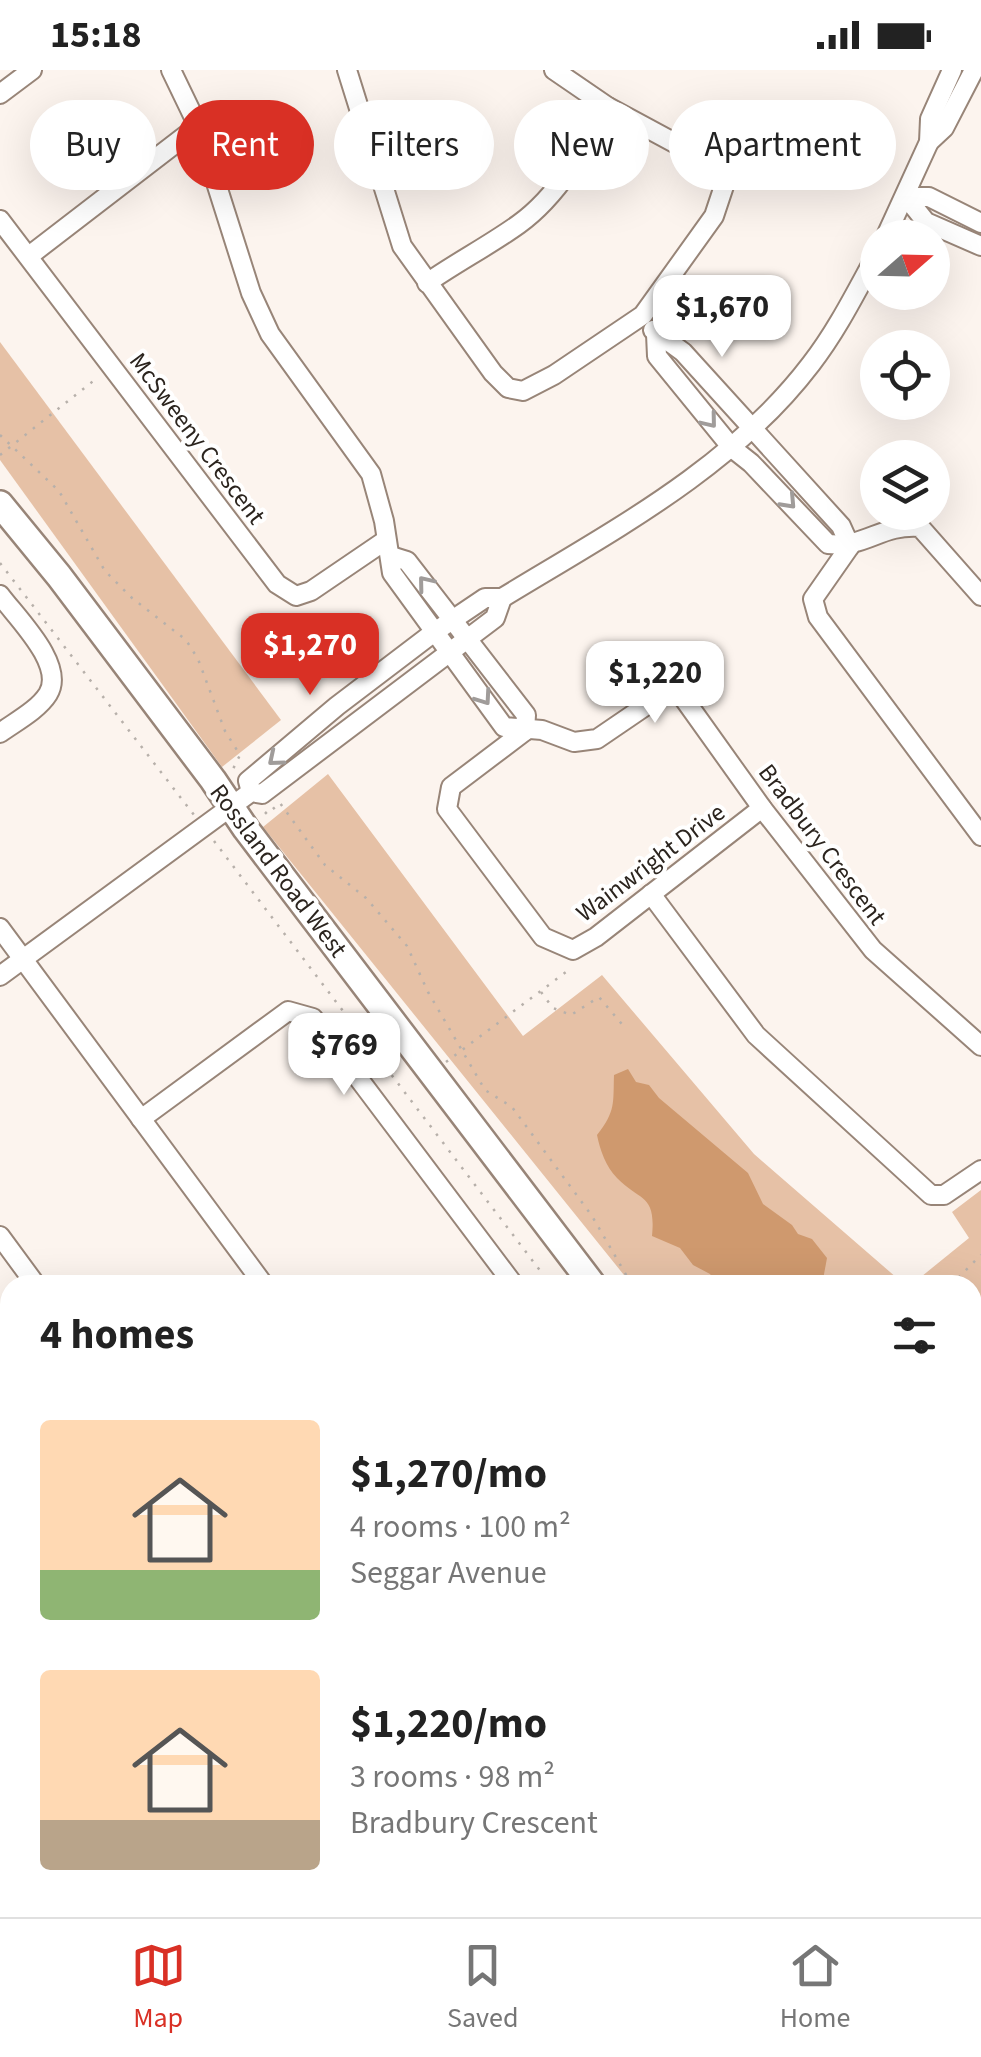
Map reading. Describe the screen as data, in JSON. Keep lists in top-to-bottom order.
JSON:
{
  "streets": {
    "main road": ["Rossland Road West"],
    "street": ["McSweeny Crescent", "Bradbury Crescent", "Wainwright Drive"]
  },
  "crossings": [
    ["Bradbury Crescent", "Wainwright Drive"]
  ],
  "north": "right",
  "page": {
    "status": "15:18",
    "chip": [
      "Buy",
      "Rent",
      "Filters",
      "New",
      "Apartment"
    ],
    "price": [
      "$1,670",
      "$1,270",
      "$1,220",
      "$769"
    ],
    "heading": "4 homes",
    "list": [
      {
        "name": "$1,270/mo",
        "note": "4 rooms · 100 m² · Seggar Avenue"
      },
      {
        "name": "$1,220/mo",
        "note": "3 rooms · 98 m² · Bradbury Crescent"
      }
    ],
    "tabs": ["Map", "Saved", "Home"]
  }
}
